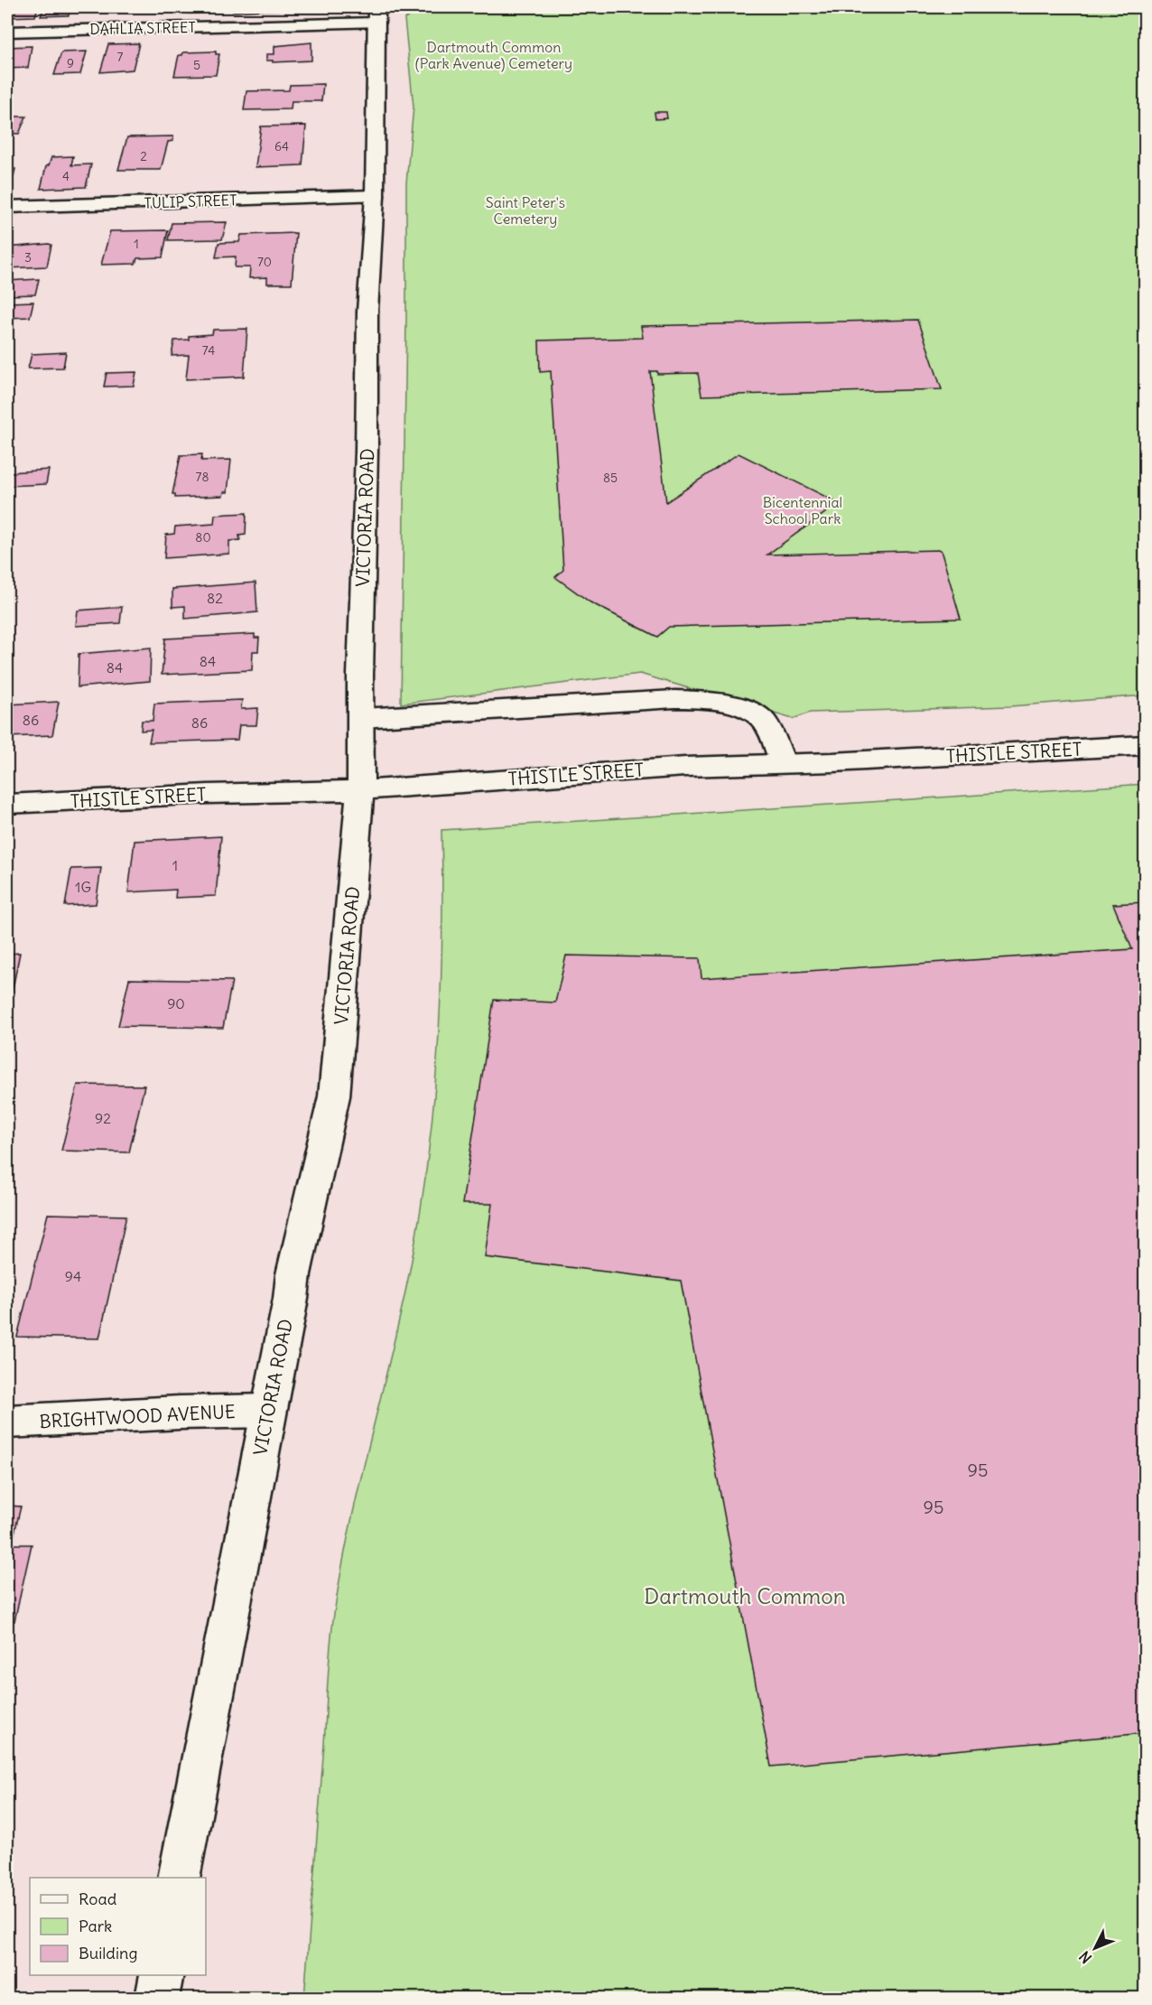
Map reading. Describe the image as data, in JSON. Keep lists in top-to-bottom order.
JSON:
{
  "streets": {
    "street": [
      "DAHLIA STREET",
      "TULIP STREET",
      "VICTORIA ROAD",
      "THISTLE STREET",
      "BRIGHTWOOD AVENUE"
    ]
  },
  "crossings": [
    ["DAHLIA STREET", "VICTORIA ROAD"],
    ["TULIP STREET", "VICTORIA ROAD"],
    ["VICTORIA ROAD", "THISTLE STREET"],
    ["VICTORIA ROAD", "BRIGHTWOOD AVENUE"]
  ],
  "parks": [
    "Dartmouth Common (Park Avenue) Cemetery",
    "Saint Peter's Cemetery",
    "Bicentennial School Park",
    "Dartmouth Common"
  ],
  "house_numbers": [
    "7",
    "9",
    "5",
    "64",
    "2",
    "4",
    "1",
    "3",
    "70",
    "74",
    "78",
    "85",
    "80",
    "82",
    "84",
    "84",
    "86",
    "86",
    "1",
    "1G",
    "90",
    "92",
    "94",
    "95",
    "95"
  ],
  "legend": ["Road", "Park", "Building"],
  "north": "bottom left"
}
